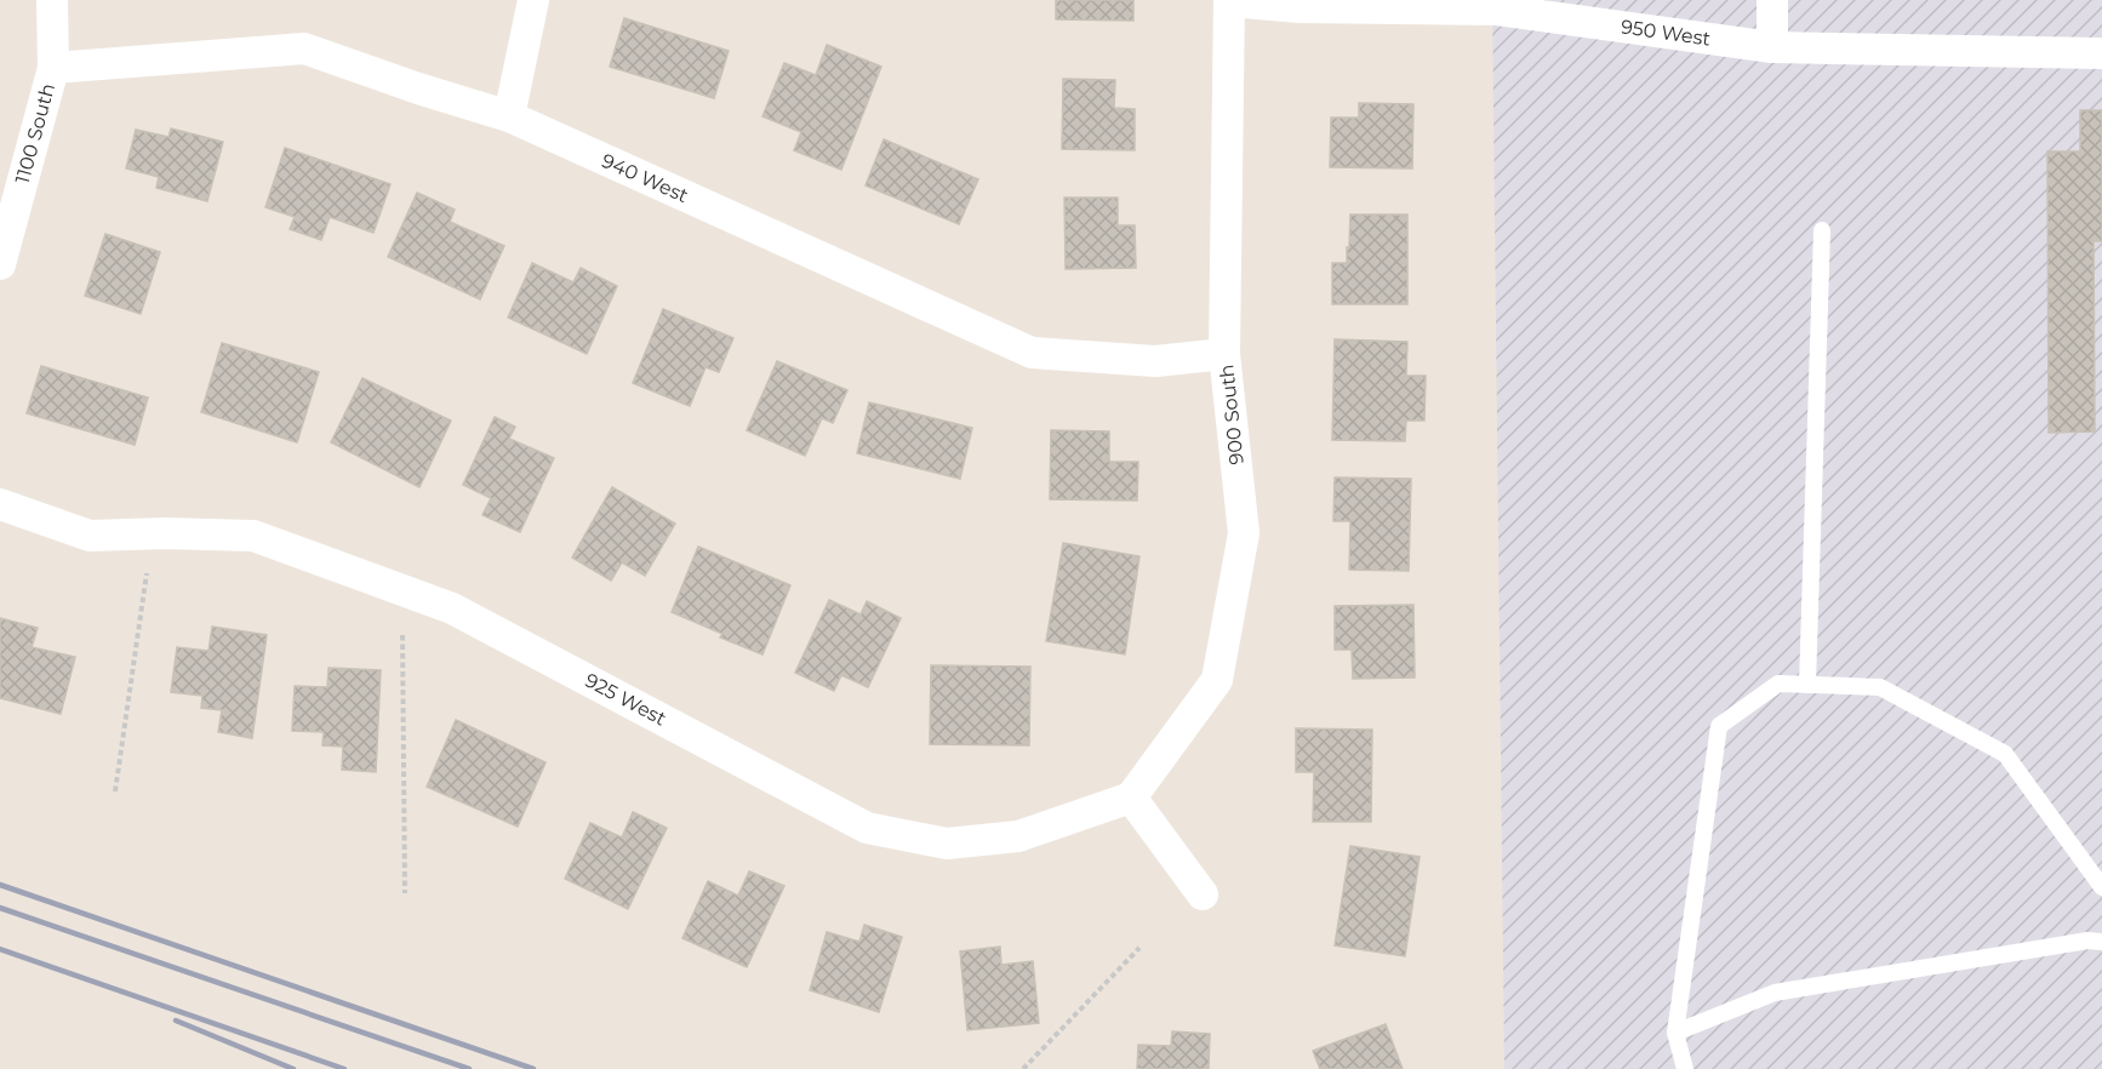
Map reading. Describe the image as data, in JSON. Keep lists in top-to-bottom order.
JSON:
{
  "streets": {
    "street": [
      "950 West",
      "1100 South",
      "940 West",
      "900 South",
      "925 West"
    ]
  },
  "crossings": [
    ["950 West", "900 South"],
    ["1100 South", "940 West"],
    ["940 West", "900 South"],
    ["900 South", "925 West"]
  ]
}
